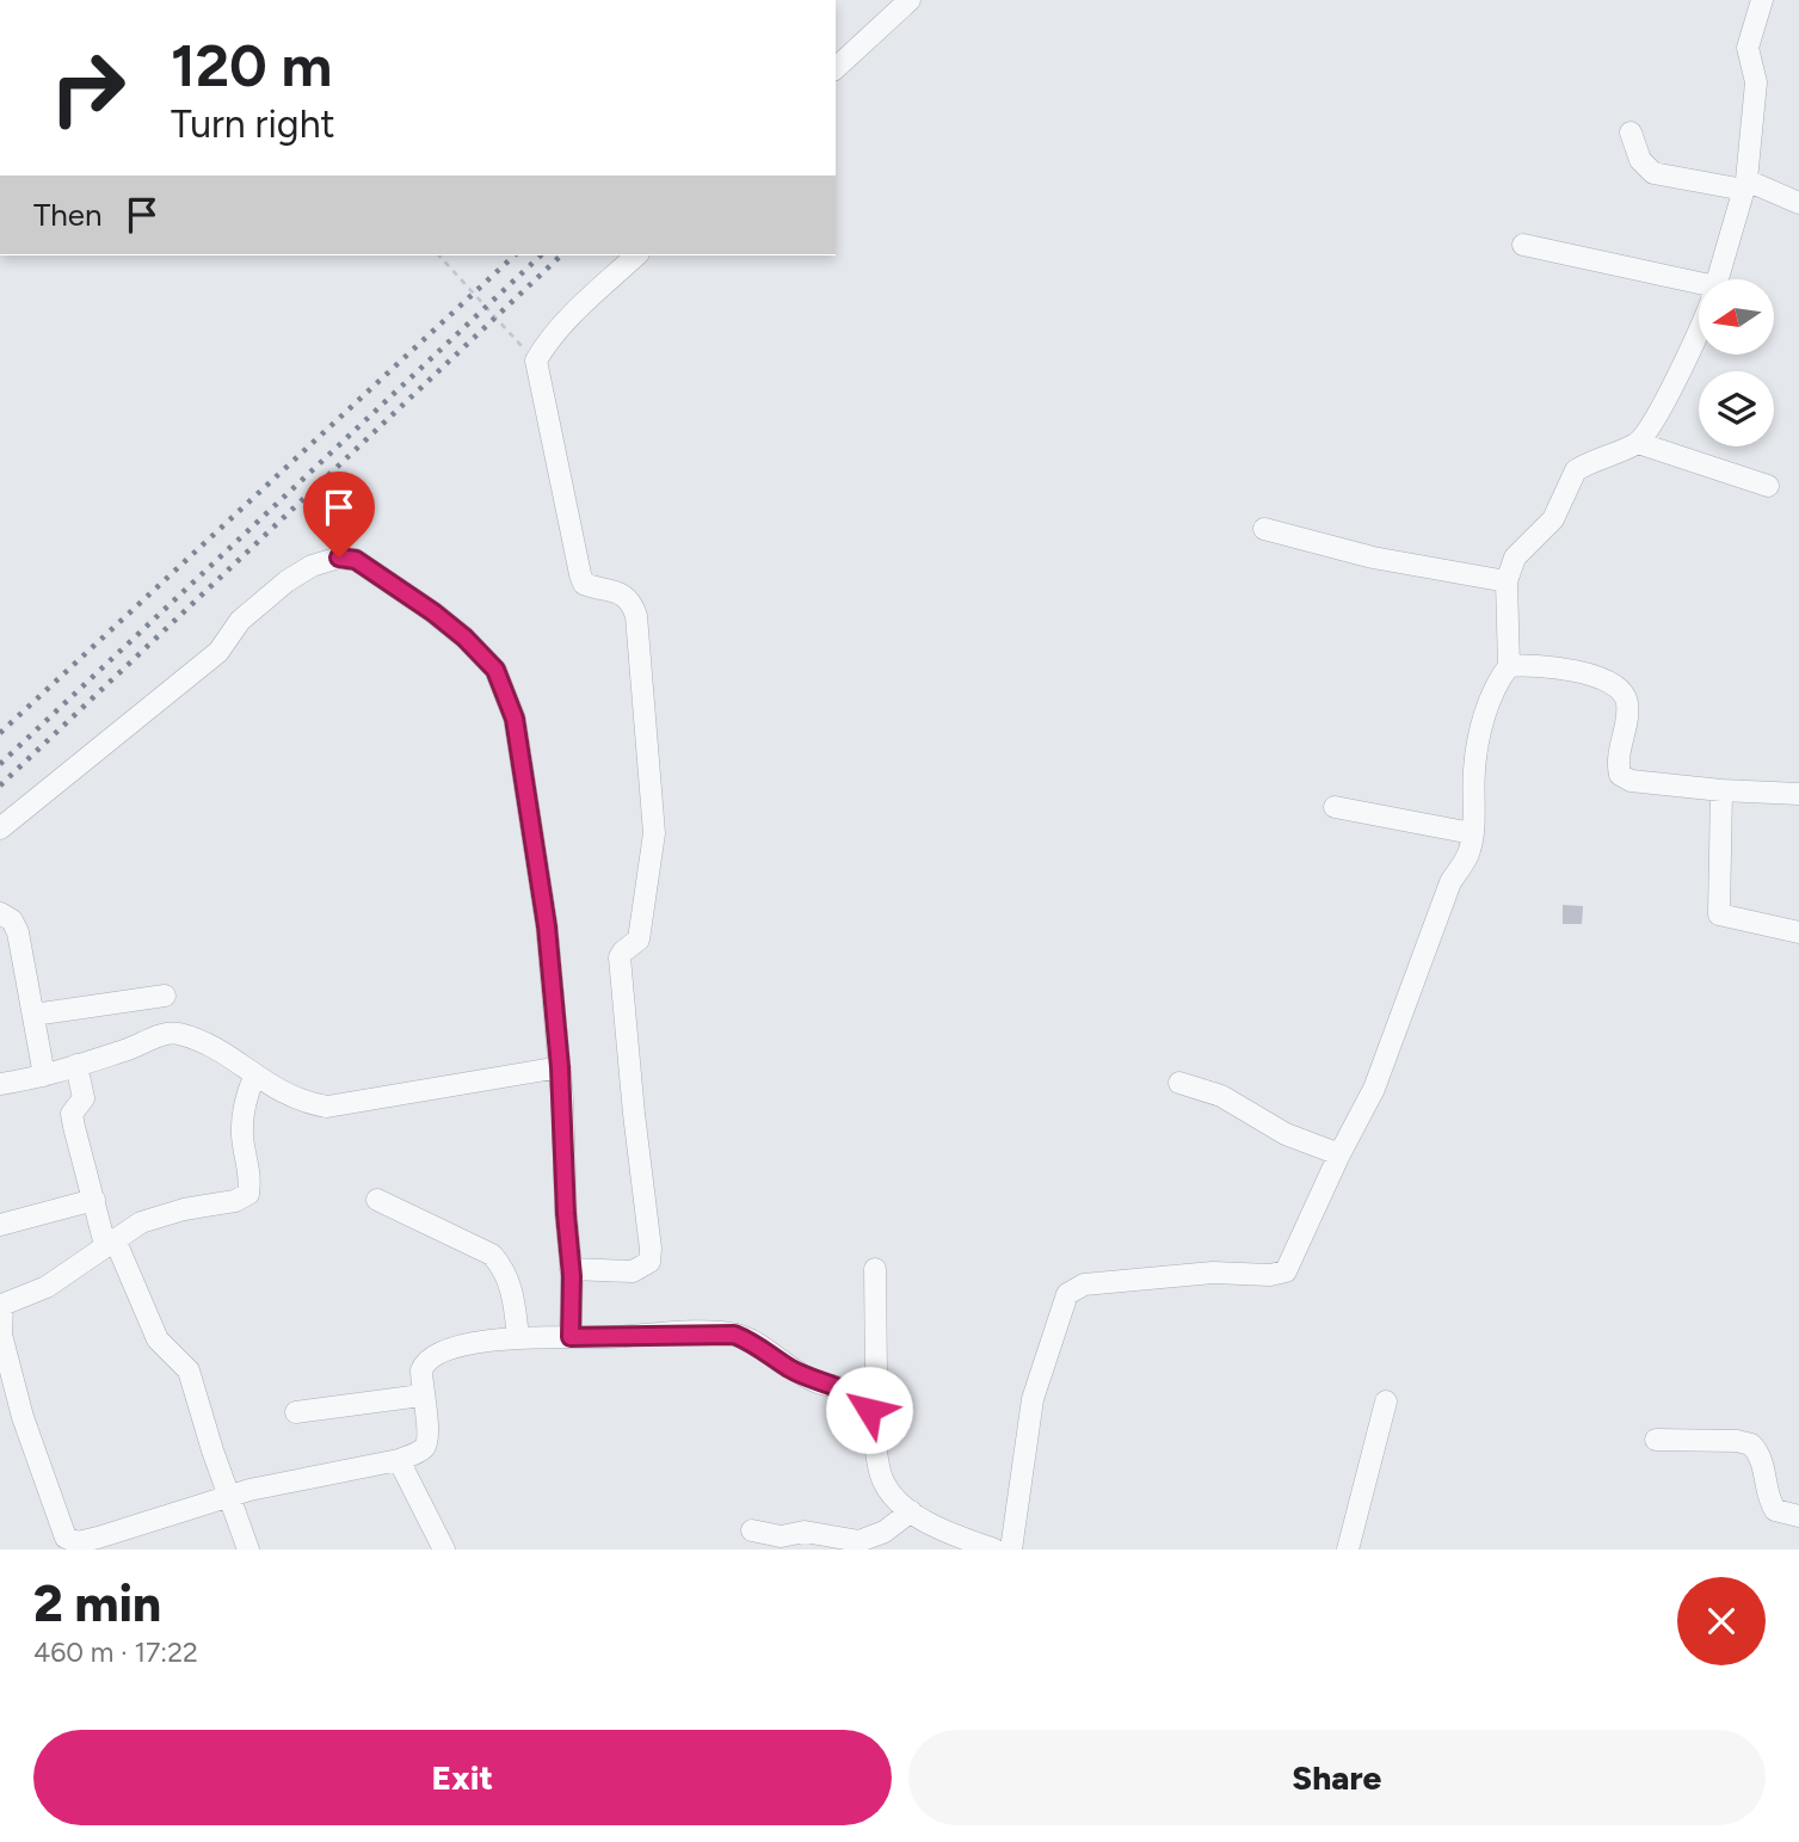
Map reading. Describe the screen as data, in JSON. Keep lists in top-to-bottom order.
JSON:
{
  "north": "left",
  "page": {
    "turn": ["120 m", "Turn right"],
    "then": "Then",
    "heading": ["2 min", "460 m · 17:22"],
    "buttons": ["Exit", "Share"]
  }
}
